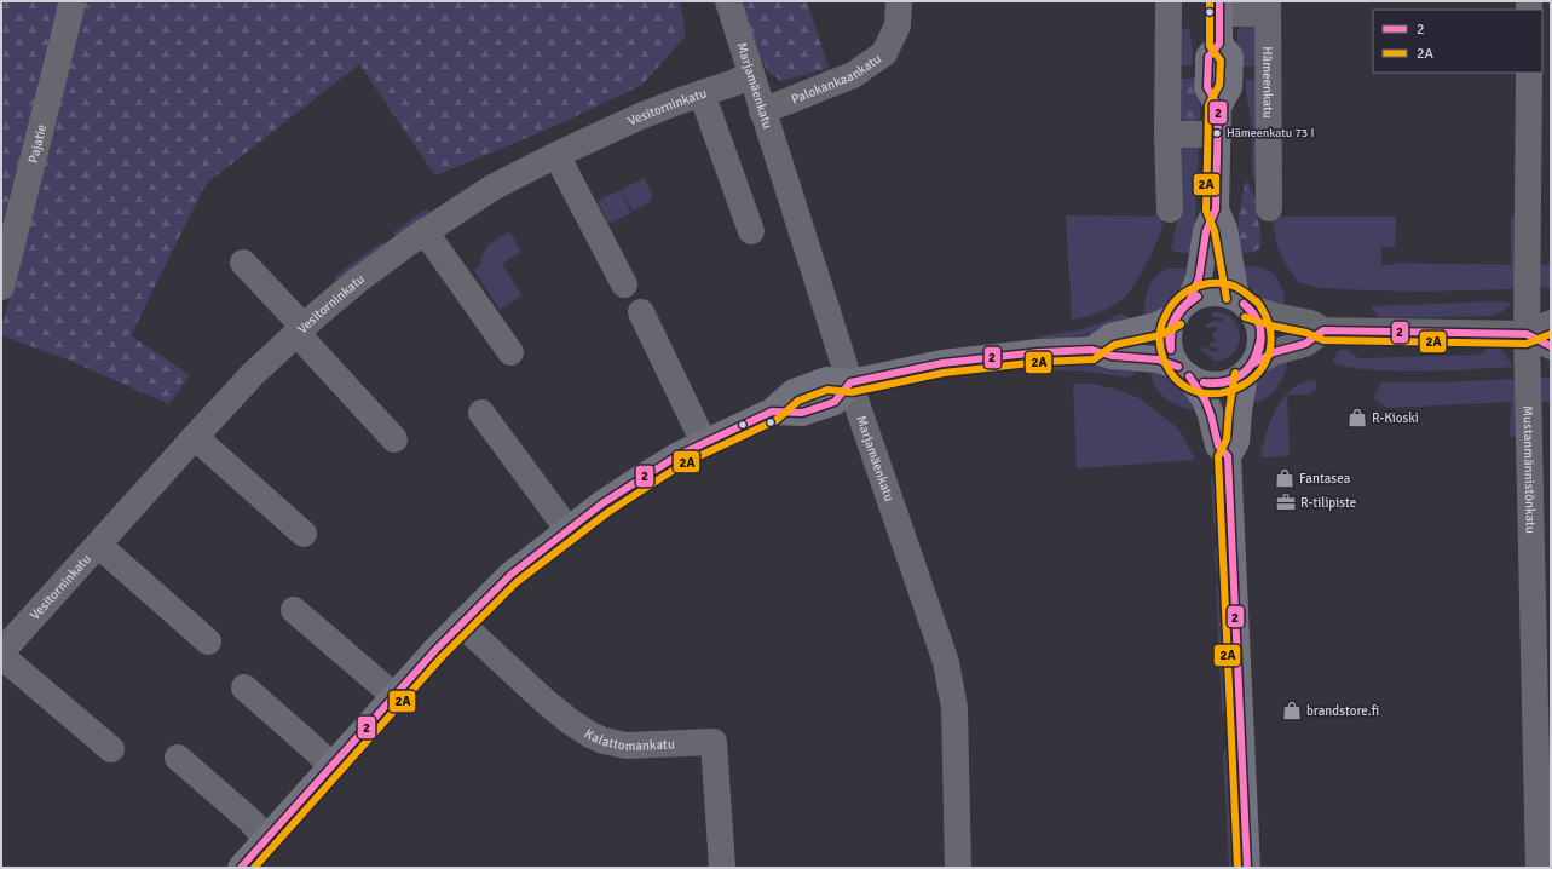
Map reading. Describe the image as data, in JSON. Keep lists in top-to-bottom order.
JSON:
{
  "streets": {
    "main road": ["Hämeenkatu"],
    "street": [
      "Palokankaankatu",
      "Marjamäenkatu",
      "Vesitorninkatu",
      "Pajatie",
      "Mustanmännistönkatu",
      "Kalattomankatu"
    ]
  },
  "crossings": [
    ["Palokankaankatu", "Marjamäenkatu"],
    ["Marjamäenkatu", "Vesitorninkatu"]
  ],
  "places": {
    "other": ["Hämeenkatu 73 I"],
    "shop": ["R-Kioski", "Fantasea", "brandstore.fi"],
    "office": ["R-tilipiste"]
  },
  "lines": ["transit line 2", "transit line 2A"],
  "legend": ["2", "2A"]
}
